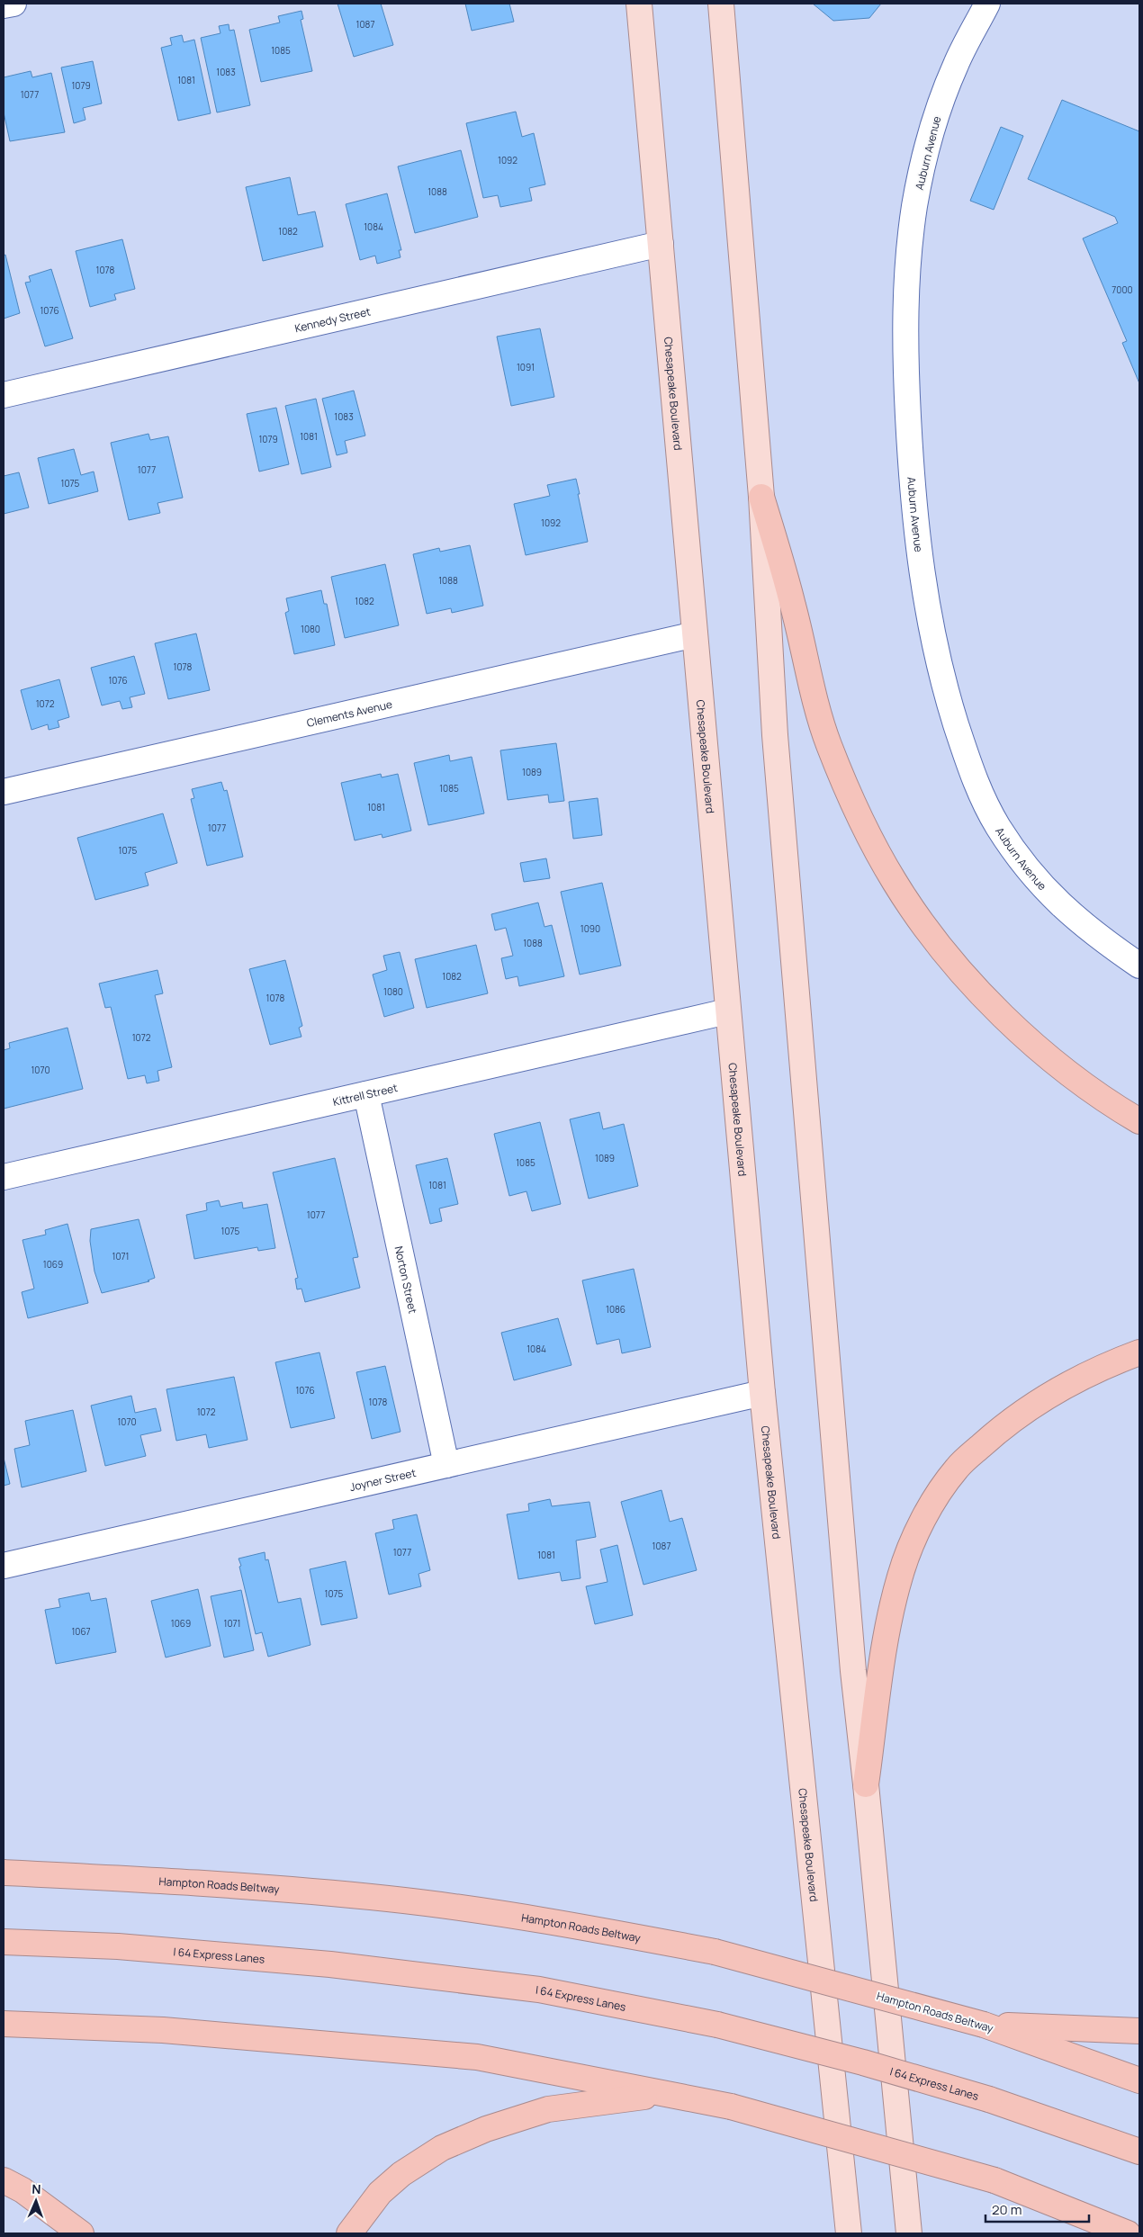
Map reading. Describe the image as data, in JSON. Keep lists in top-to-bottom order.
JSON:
{
  "streets": {
    "highway": ["Hampton Roads Beltway", "I 64 Express Lanes"],
    "main road": ["Chesapeake Boulevard"],
    "street": [
      "Auburn Avenue",
      "Kennedy Street",
      "Clements Avenue",
      "Kittrell Street",
      "Norton Street",
      "Joyner Street"
    ]
  },
  "crossings": [
    ["Kennedy Street", "Chesapeake Boulevard"],
    ["Chesapeake Boulevard", "Clements Avenue"],
    ["Chesapeake Boulevard", "Kittrell Street"],
    ["Chesapeake Boulevard", "Joyner Street"],
    ["Kittrell Street", "Norton Street"],
    ["Norton Street", "Joyner Street"]
  ],
  "house_numbers": [
    "1087",
    "1085",
    "1083",
    "1081",
    "1079",
    "1077",
    "1092",
    "1088",
    "1084",
    "1082",
    "1078",
    "7000",
    "1076",
    "1091",
    "1083",
    "1081",
    "1079",
    "1077",
    "1075",
    "1092",
    "1088",
    "1082",
    "1080",
    "1078",
    "1076",
    "1072",
    "1089",
    "1085",
    "1081",
    "1077",
    "1075",
    "1090",
    "1088",
    "1082",
    "1080",
    "1078",
    "1072",
    "1070",
    "1089",
    "1085",
    "1081",
    "1077",
    "1075",
    "1071",
    "1069",
    "1086",
    "1084",
    "1076",
    "1078",
    "1072",
    "1070",
    "1087",
    "1077",
    "1081",
    "1075",
    "1069",
    "1071",
    "1067"
  ],
  "scale_bar": "20 m",
  "north": "top"
}
